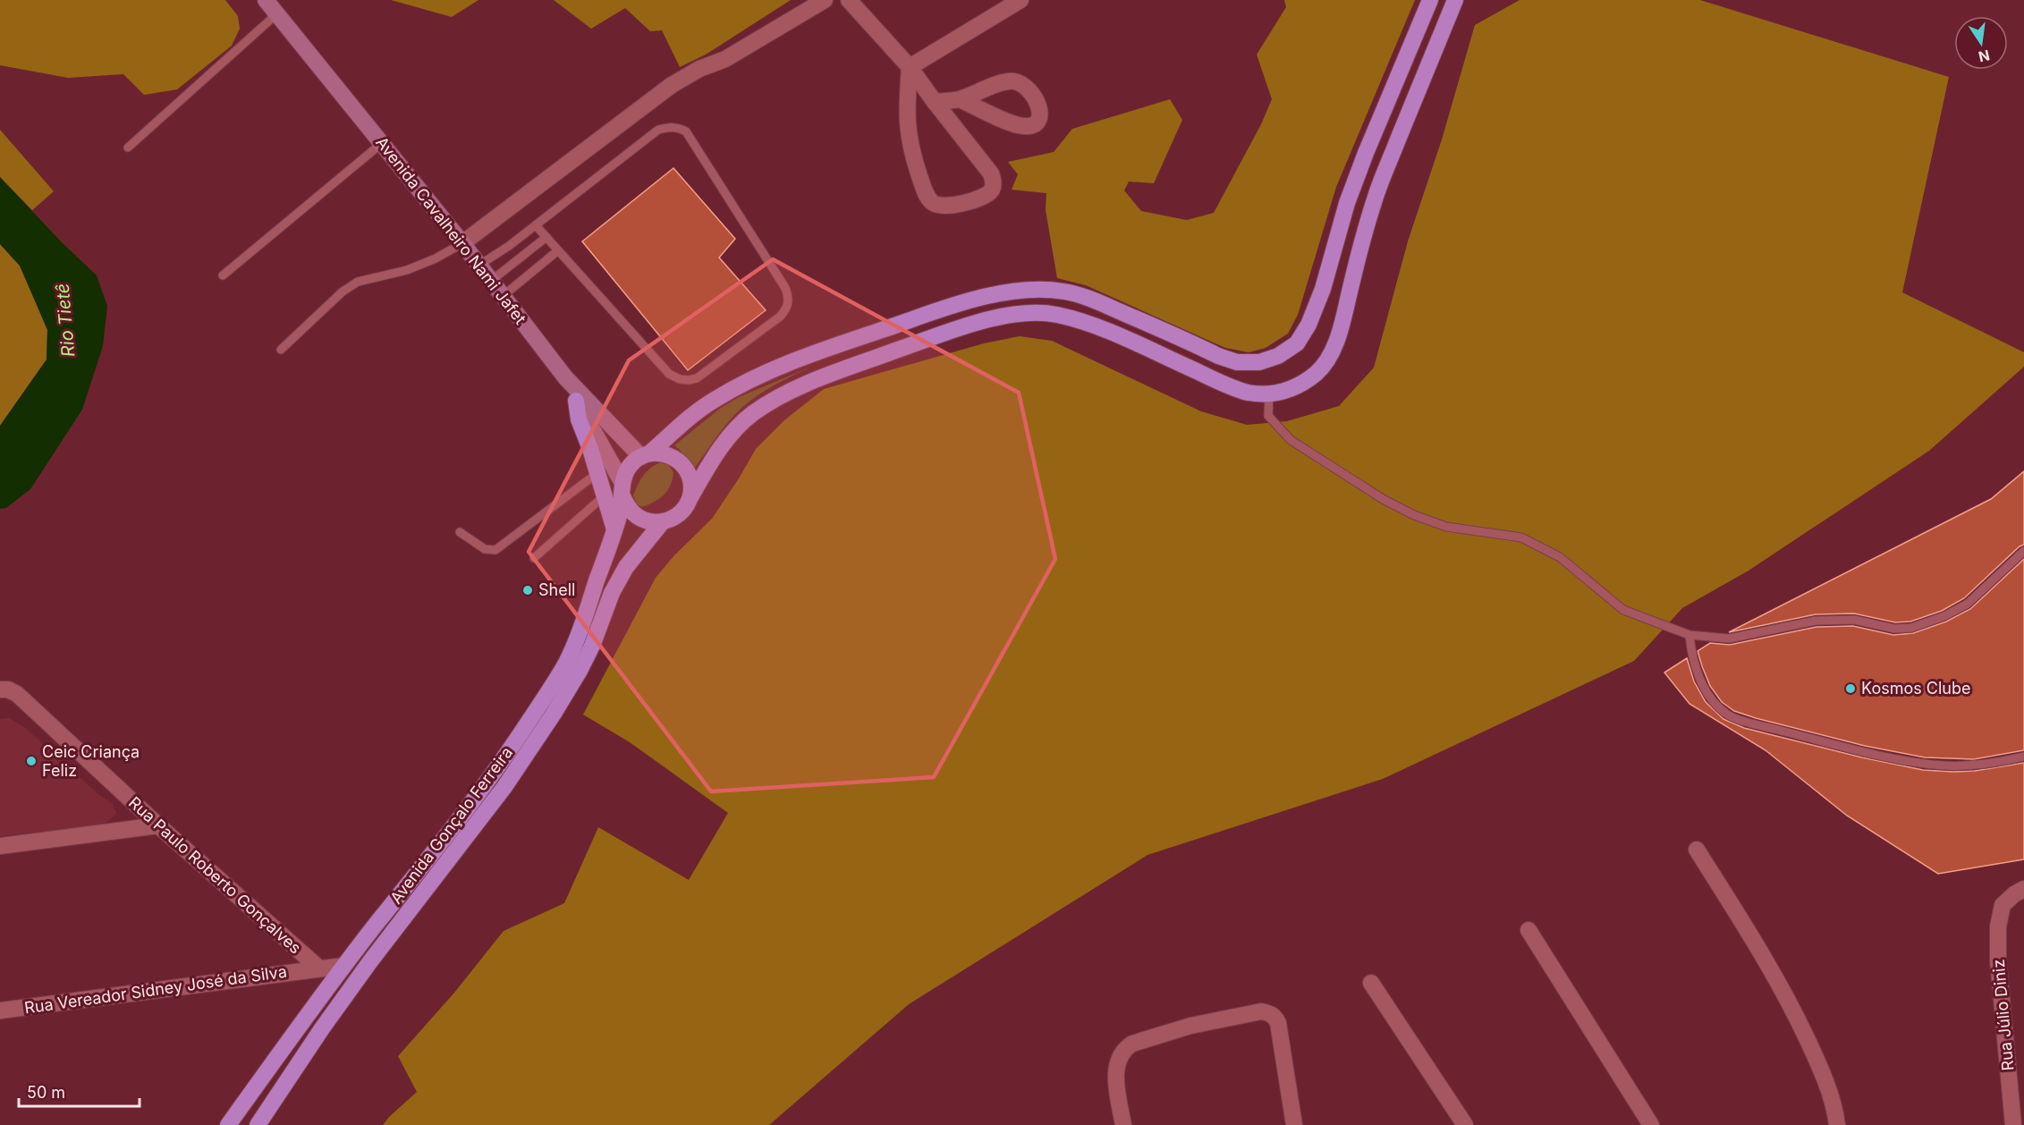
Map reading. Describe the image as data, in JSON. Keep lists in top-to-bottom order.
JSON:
{
  "streets": {
    "highway": ["Avenida Gonçalo Ferreira"],
    "main road": ["Avenida Cavalheiro Nami Jafet"],
    "street": ["Rua Paulo Roberto Gonçalves", "Rua Vereador Sidney José da Silva", "Rua Júlio Diniz"]
  },
  "crossings": [
    ["Avenida Cavalheiro Nami Jafet", "Avenida Gonçalo Ferreira"],
    ["Avenida Gonçalo Ferreira", "Rua Vereador Sidney José da Silva"],
    ["Rua Paulo Roberto Gonçalves", "Rua Vereador Sidney José da Silva"]
  ],
  "water": ["Rio Tietê"],
  "places": ["Shell", "Kosmos Clube", "Ceic Criança Feliz"],
  "scale_bar": "50 m",
  "north": "bottom"
}
